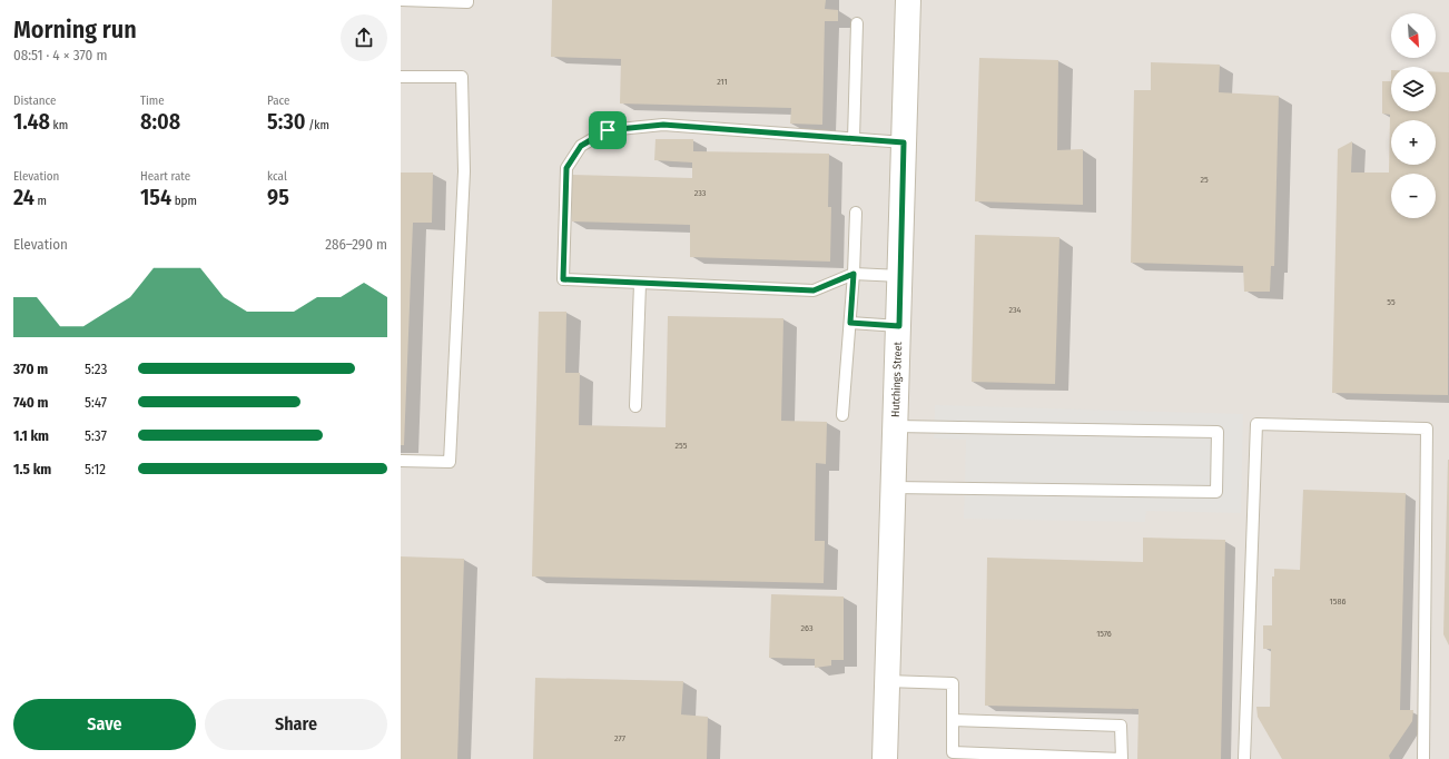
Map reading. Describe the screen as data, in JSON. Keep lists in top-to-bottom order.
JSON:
{
  "streets": {
    "street": ["Hutchings Street"]
  },
  "house_numbers": [
    "211",
    "25",
    "233",
    "55",
    "234",
    "255",
    "1586",
    "263",
    "1576",
    "277"
  ],
  "north": "bottom right",
  "page": {
    "heading": ["Morning run", "08:51 · 4 × 370 m"],
    "map_buttons": ["+", "−"],
    "stats": [
      ["Distance", "1.48 km"],
      ["Time", "8:08"],
      ["Pace", "5:30 /km"],
      ["Elevation", "24 m"],
      ["Heart rate", "154 bpm"],
      ["kcal", "95"]
    ],
    "chart": ["Elevation", "286–290 m"],
    "list": [
      {
        "name": "370 m",
        "note": "5:23"
      },
      {
        "name": "740 m",
        "note": "5:47"
      },
      {
        "name": "1.1 km",
        "note": "5:37"
      },
      {
        "name": "1.5 km",
        "note": "5:12"
      }
    ],
    "buttons": ["Save", "Share"]
  }
}
